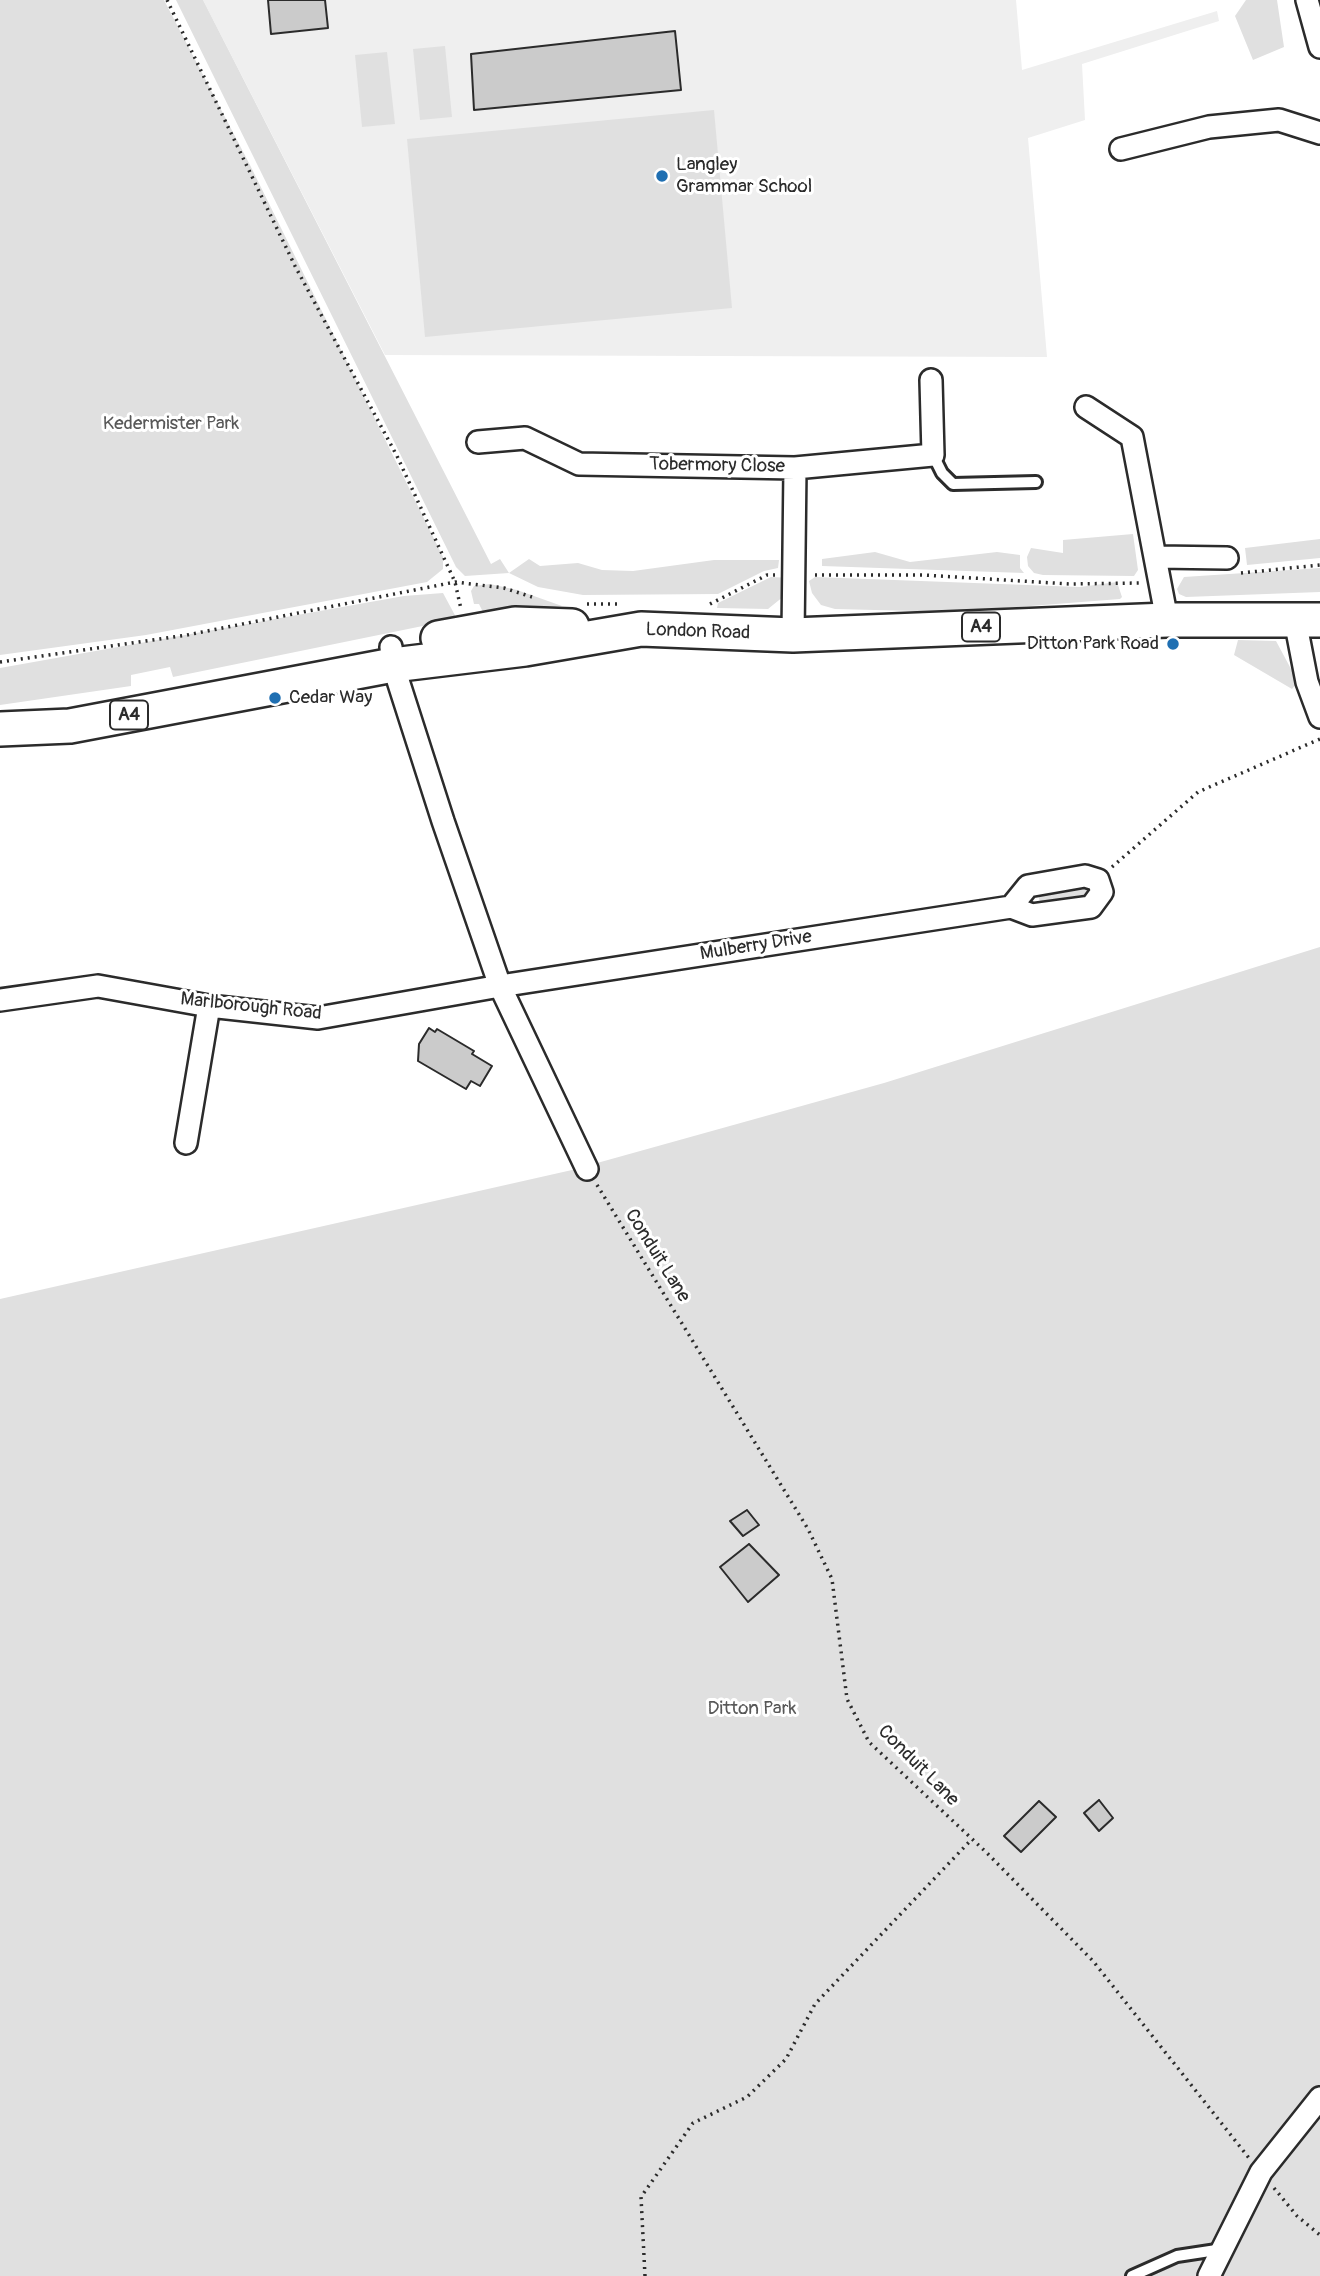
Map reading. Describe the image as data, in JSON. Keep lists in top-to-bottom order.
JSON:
{
  "streets": {
    "main road": ["A4", "London Road"],
    "street": ["Tobermory Close", "Mulberry Drive", "Marlborough Road"],
    "path": ["Conduit Lane"]
  },
  "crossings": [
    ["Tobermory Close", "London Road"],
    ["Mulberry Drive", "Marlborough Road"]
  ],
  "parks": ["Kedermister Park", "Ditton Park"],
  "places": ["Langley Grammar School", "Ditton Park Road", "Cedar Way"]
}
